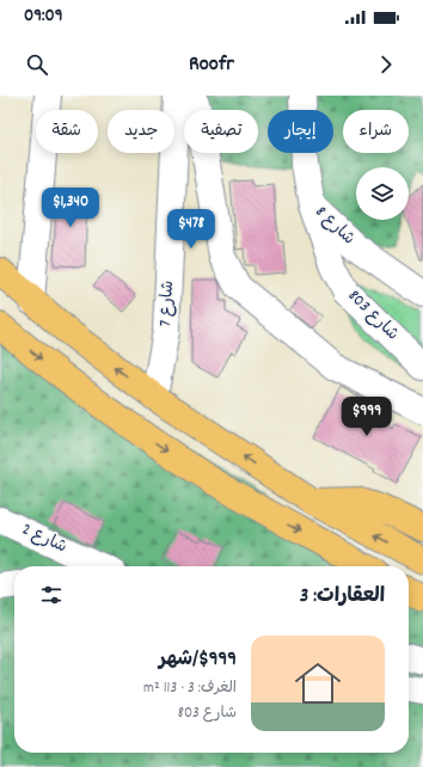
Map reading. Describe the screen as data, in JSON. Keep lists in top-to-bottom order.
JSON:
{
  "streets": {
    "street": [
      "شارع 8",
      "شارع 7",
      "شارع 803",
      "شارع 2"
    ]
  },
  "crossings": [
    ["شارع 8", "شارع 803"]
  ],
  "page": {
    "status": "09:09",
    "header": "Roofr",
    "chip": [
      "شراء",
      "إيجار",
      "تصفية",
      "جديد",
      "شقة"
    ],
    "price": ["$1,340", "$478", "$999"],
    "heading": "العقارات: 3",
    "list": [
      {
        "name": "$999/شهر",
        "note": "الغرف: 3 · 113 m² · شارع 803"
      }
    ]
  }
}
